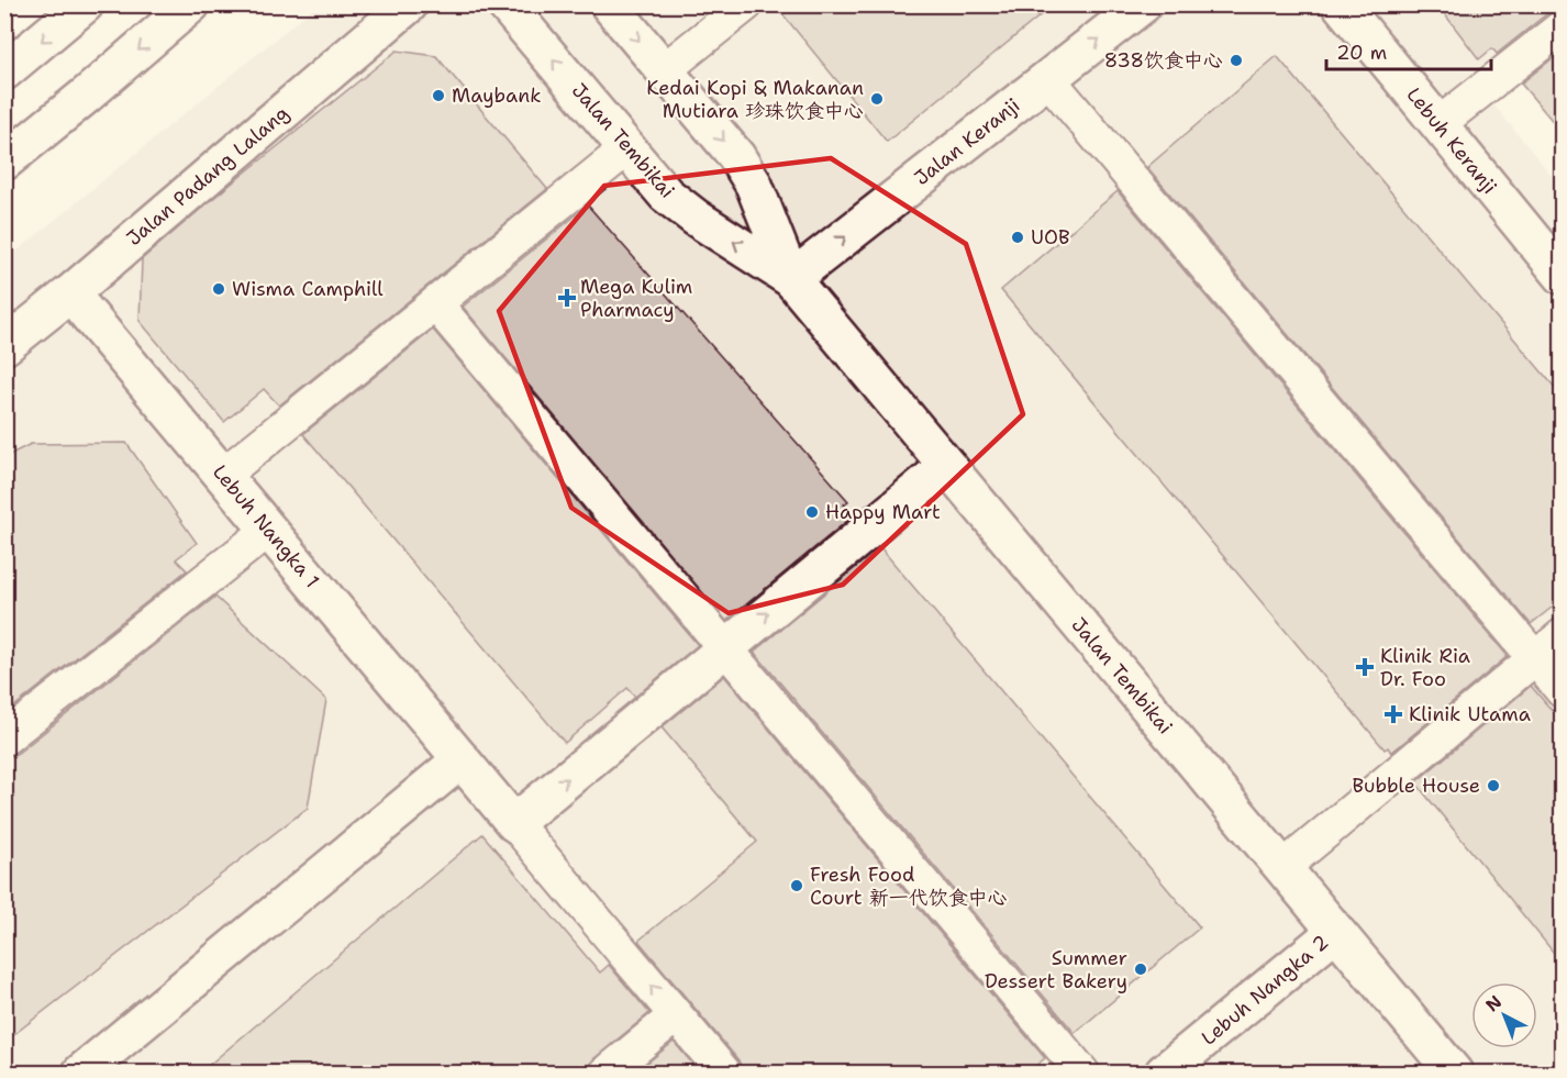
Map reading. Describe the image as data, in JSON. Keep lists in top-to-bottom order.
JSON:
{
  "streets": {
    "street": [
      "Jalan Tembikai",
      "Lebuh Keranji",
      "Jalan Keranji",
      "Jalan Padang Lalang",
      "Lebuh Nangka 1",
      "Lebuh Nangka 2"
    ]
  },
  "crossings": [
    ["Jalan Tembikai", "Jalan Keranji"],
    ["Jalan Tembikai", "Lebuh Nangka 2"],
    ["Jalan Padang Lalang", "Lebuh Nangka 1"]
  ],
  "one_way": ["Jalan Keranji"],
  "places": {
    "other": [
      "838饮食中心",
      "Maybank",
      "Kedai Kopi & Makanan Mutiara 珍珠饮食中心",
      "UOB",
      "Wisma Camphill",
      "Happy Mart",
      "Bubble House",
      "Fresh Food Court 新一代饮食中心",
      "Summer Dessert Bakery"
    ],
    "health": ["Mega Kulim Pharmacy", "Klinik Ria Dr. Foo", "Klinik Utama"]
  },
  "scale_bar": "20 m",
  "north": "top left"
}
